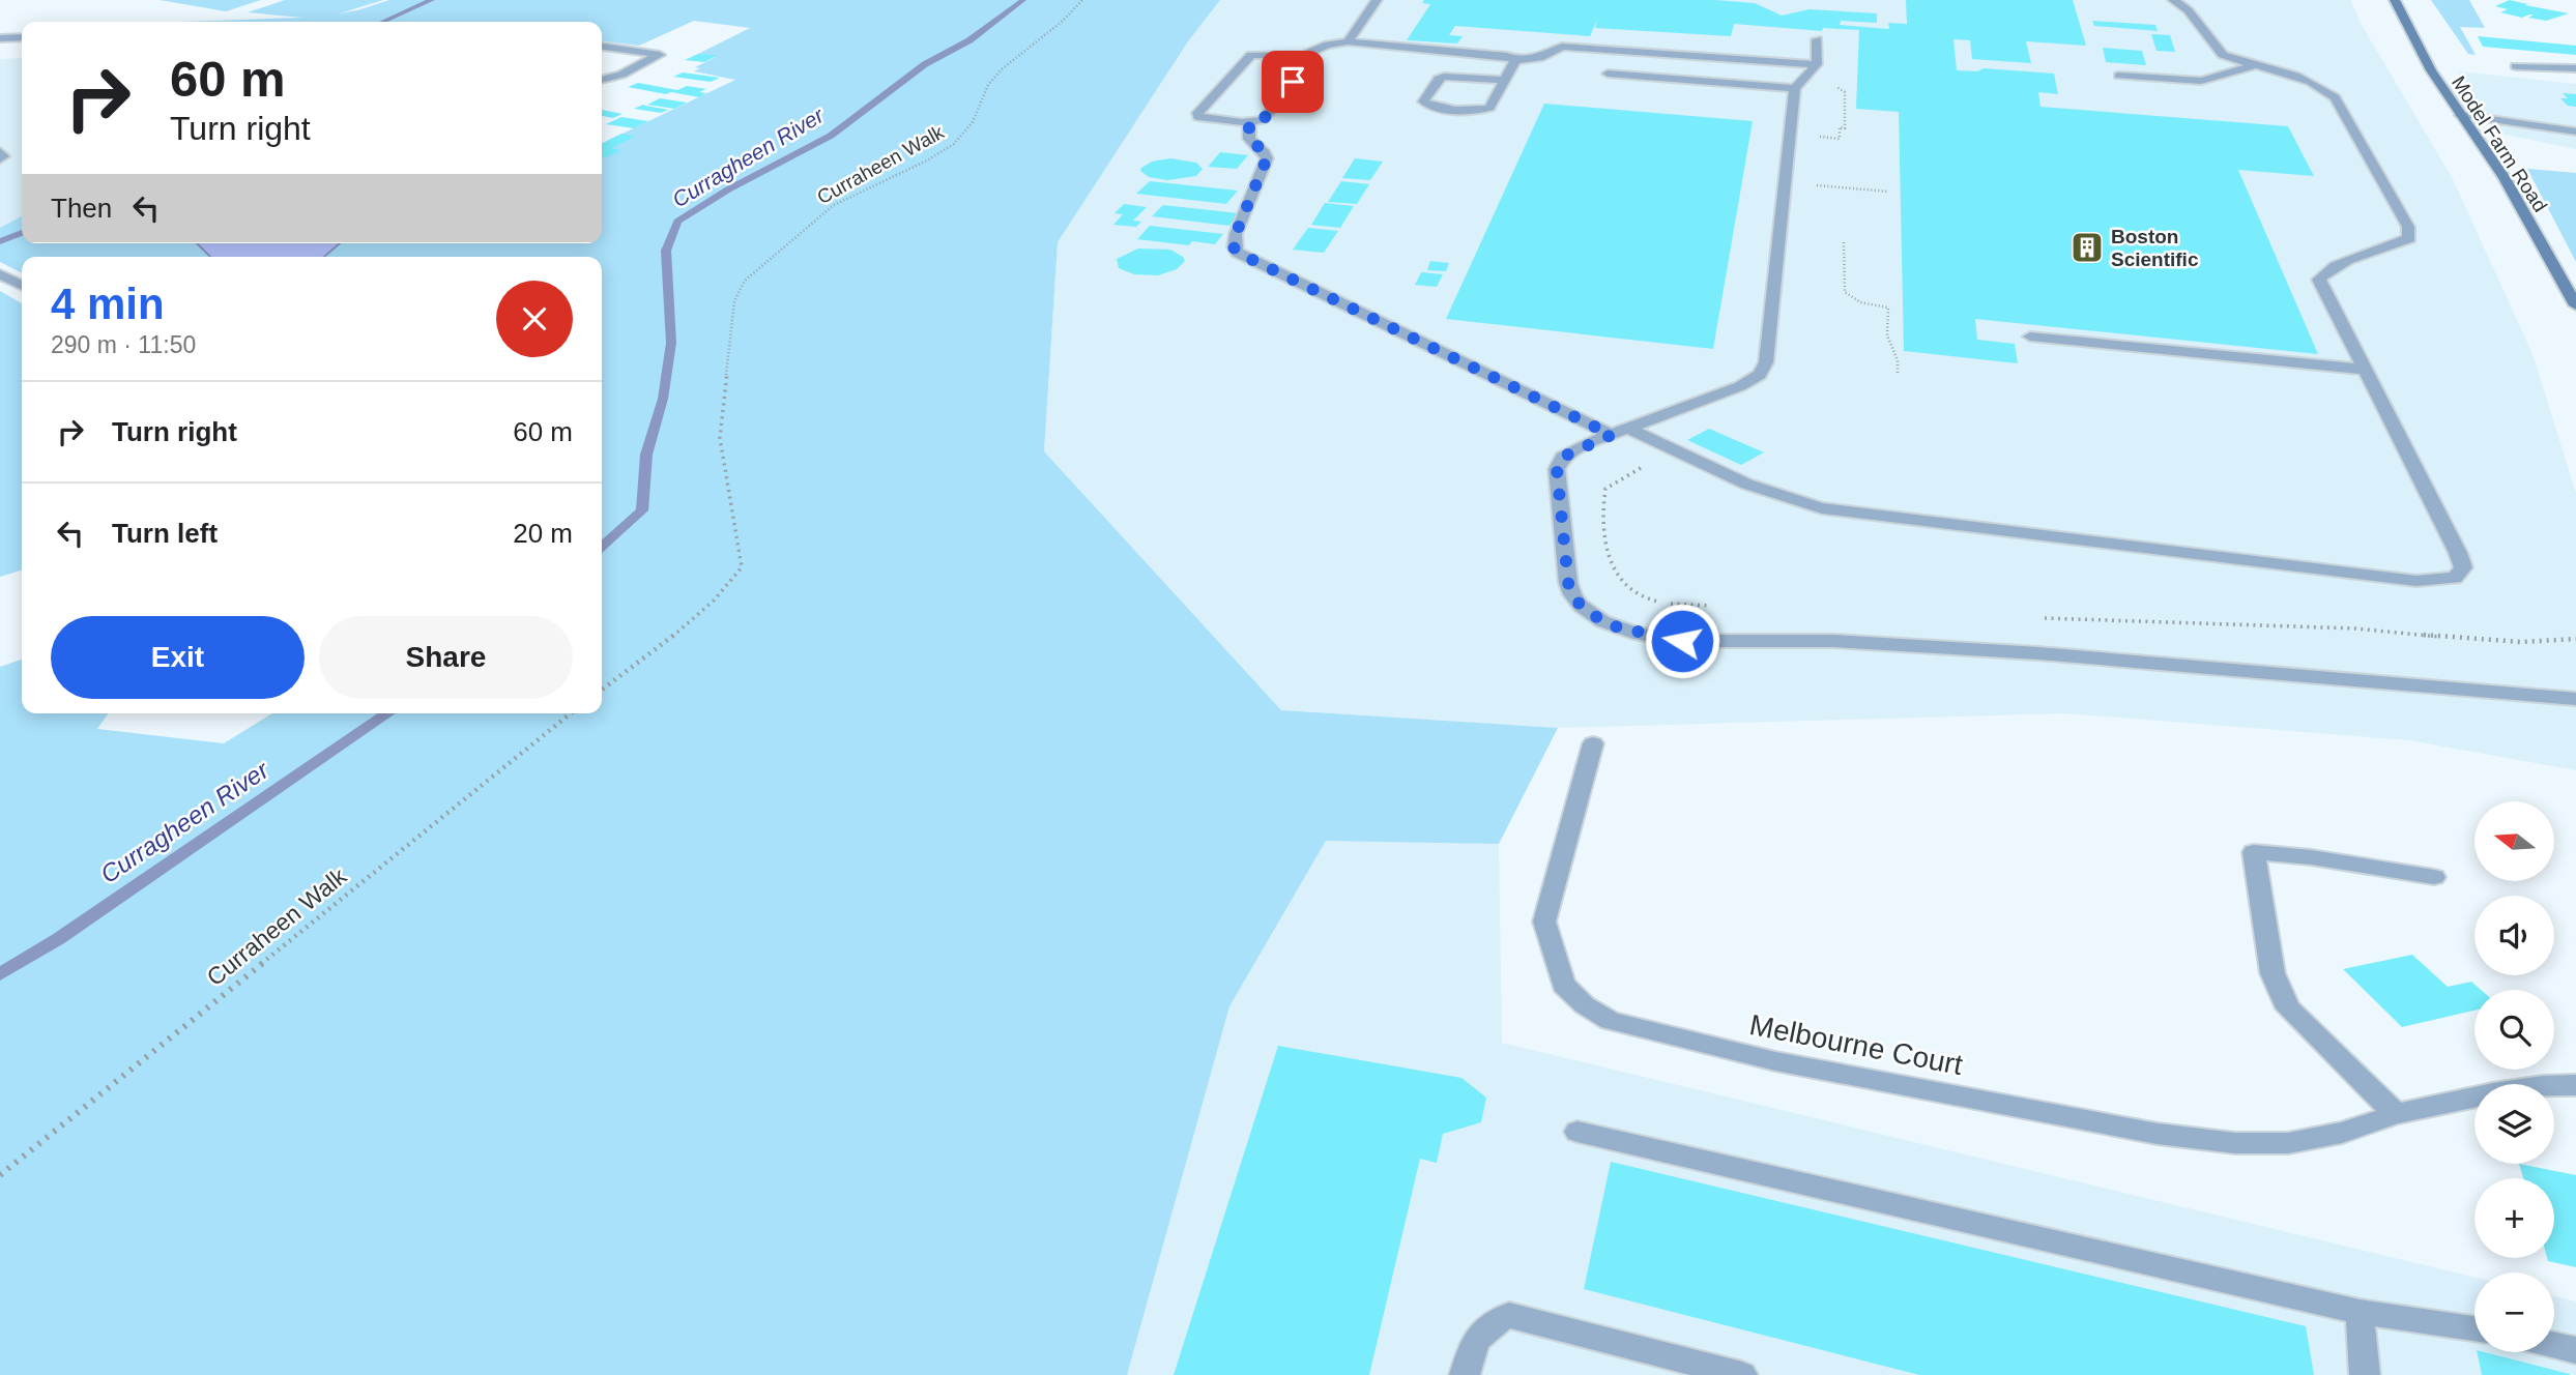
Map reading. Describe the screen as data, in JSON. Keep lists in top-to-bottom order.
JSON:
{
  "streets": {
    "main road": ["Model Farm Road"],
    "street": ["Melbourne Court"],
    "path": ["Curraheen Walk"]
  },
  "water": ["Curragheen River"],
  "places": {
    "building": ["Boston Scientific"]
  },
  "north": "left",
  "page": {
    "turn": ["60 m", "Turn right"],
    "then": "Then",
    "heading": ["4 min", "290 m · 11:50"],
    "list": [
      {
        "name": "Turn right",
        "value": "60 m"
      },
      {
        "name": "Turn left",
        "value": "20 m"
      }
    ],
    "buttons": ["Exit", "Share"],
    "map_buttons": ["+", "−"]
  }
}
